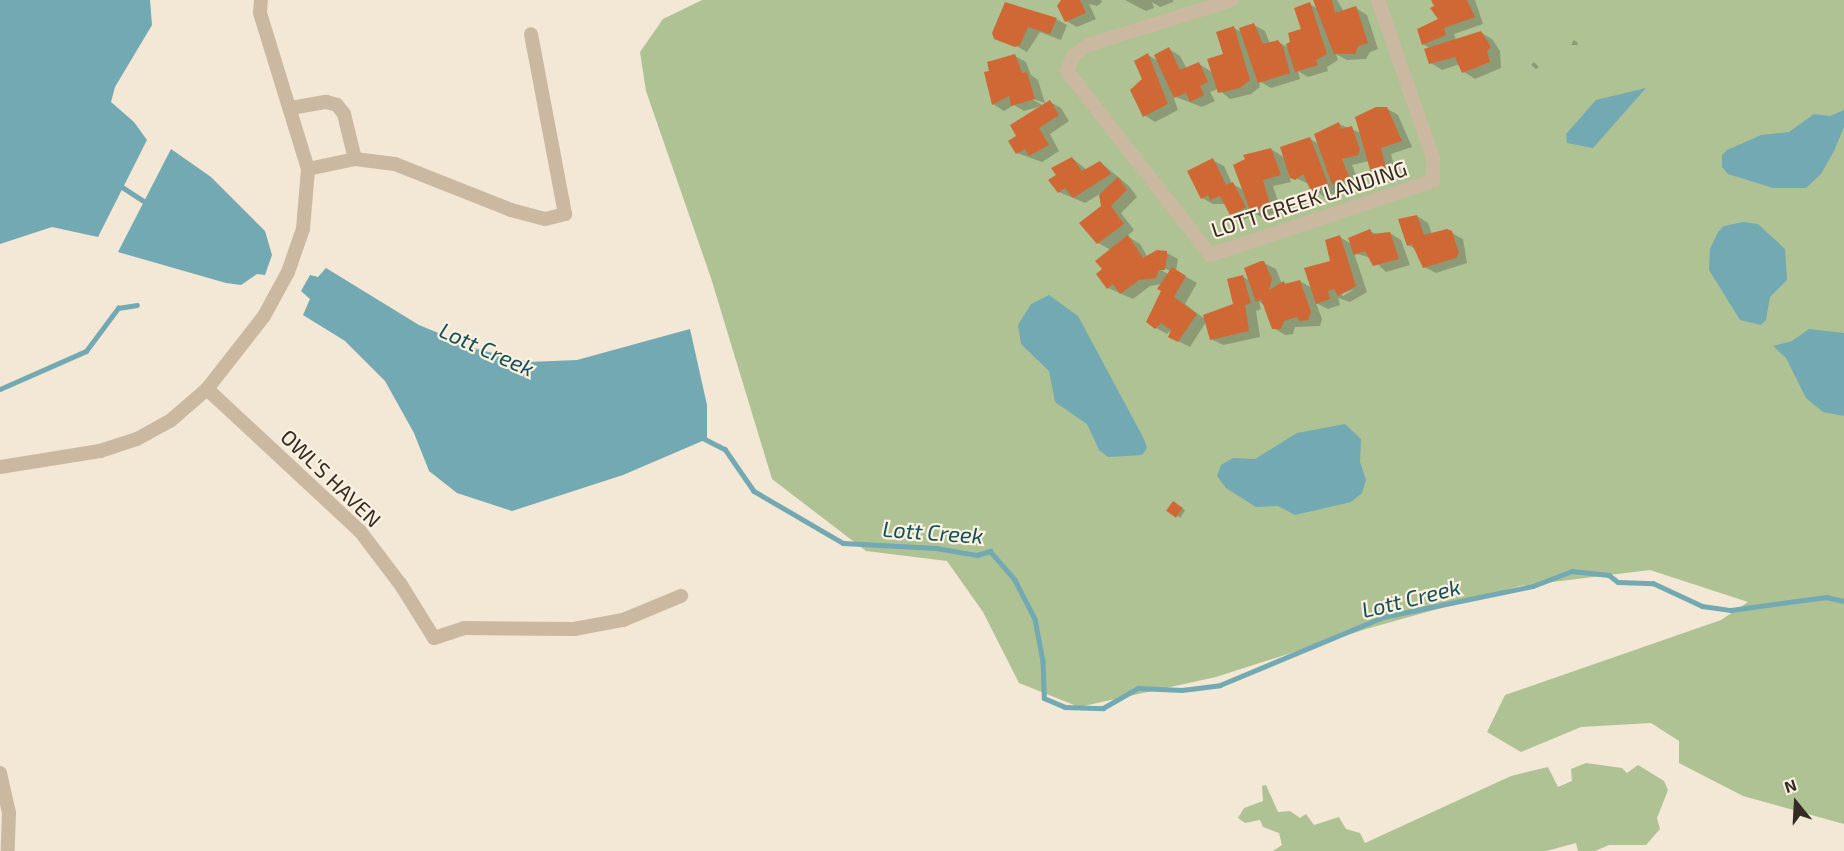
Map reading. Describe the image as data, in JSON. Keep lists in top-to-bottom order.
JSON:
{
  "streets": {
    "street": ["LOTT CREEK LANDING", "OWL'S HAVEN"]
  },
  "water": ["Lott Creek"],
  "north": "top"
}
